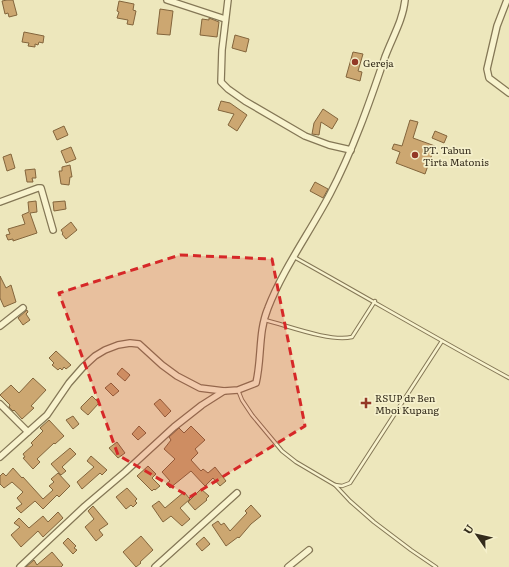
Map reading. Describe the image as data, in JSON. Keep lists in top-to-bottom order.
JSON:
{
  "places": {
    "other": ["Gereja", "PT. Tabun Tirta Matonis"],
    "health": ["RSUP dr Ben Mboi Kupang"]
  },
  "north": "top left"
}
